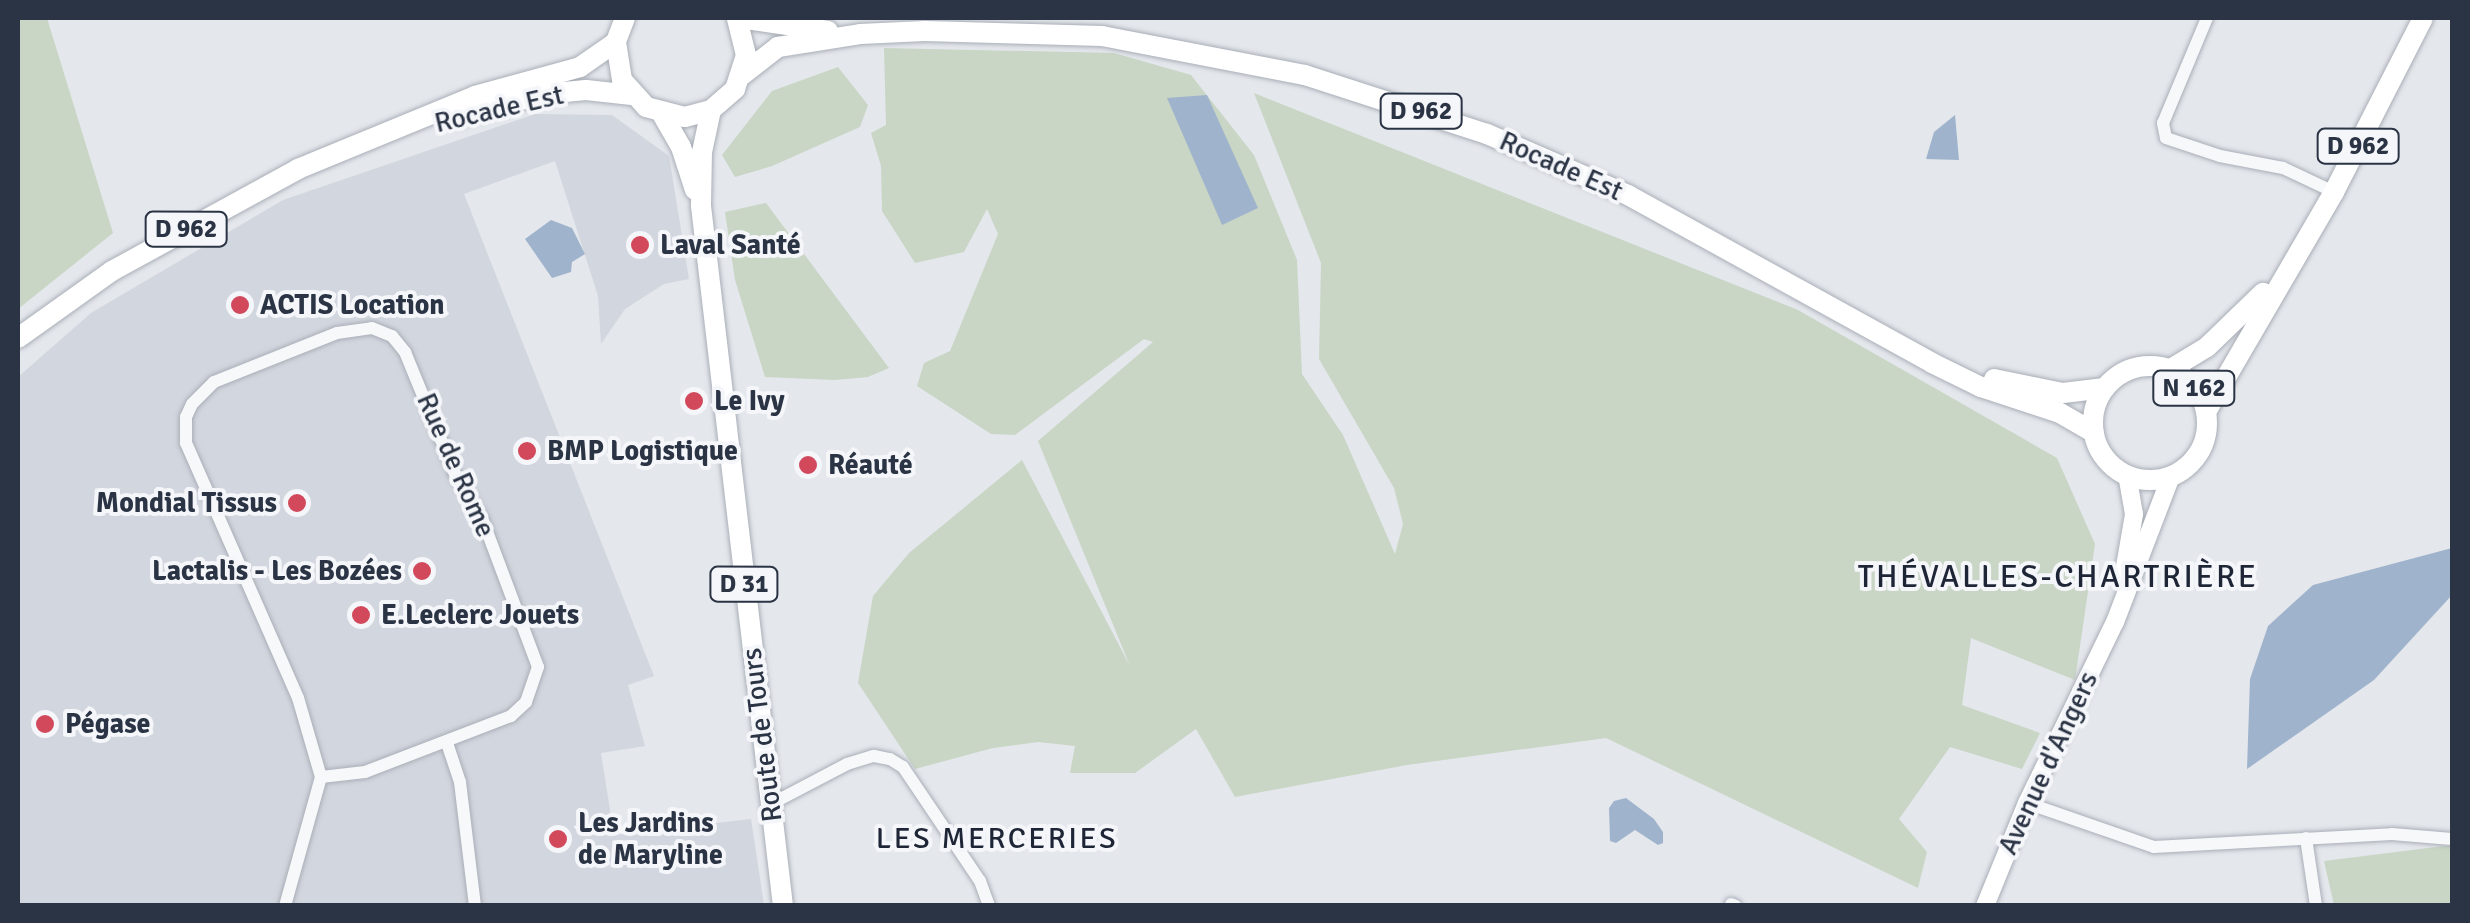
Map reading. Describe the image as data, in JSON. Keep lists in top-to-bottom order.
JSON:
{
  "streets": {
    "main road": [
      "Rocade Est",
      "D 962",
      "N 162",
      "D 31",
      "Route de Tours"
    ],
    "street": ["Rue de Rome", "Avenue d'Angers"]
  },
  "crossings": [
    ["Rocade Est", "D 962"],
    ["Rocade Est", "N 162"],
    ["Rocade Est", "Route de Tours"],
    ["Rocade Est", "Avenue d'Angers"],
    ["D 962", "N 162"],
    ["D 962", "Avenue d'Angers"],
    ["N 162", "Avenue d'Angers"]
  ],
  "districts": ["THÉVALLES-CHARTRIÈRE", "LES MERCERIES"],
  "places": [
    "Laval Santé",
    "ACTIS Location",
    "Le Ivy",
    "BMP Logistique",
    "Réauté",
    "Mondial Tissus",
    "Lactalis - Les Bozées",
    "E.Leclerc Jouets",
    "Pégase",
    "Les Jardins de Maryline"
  ]
}
